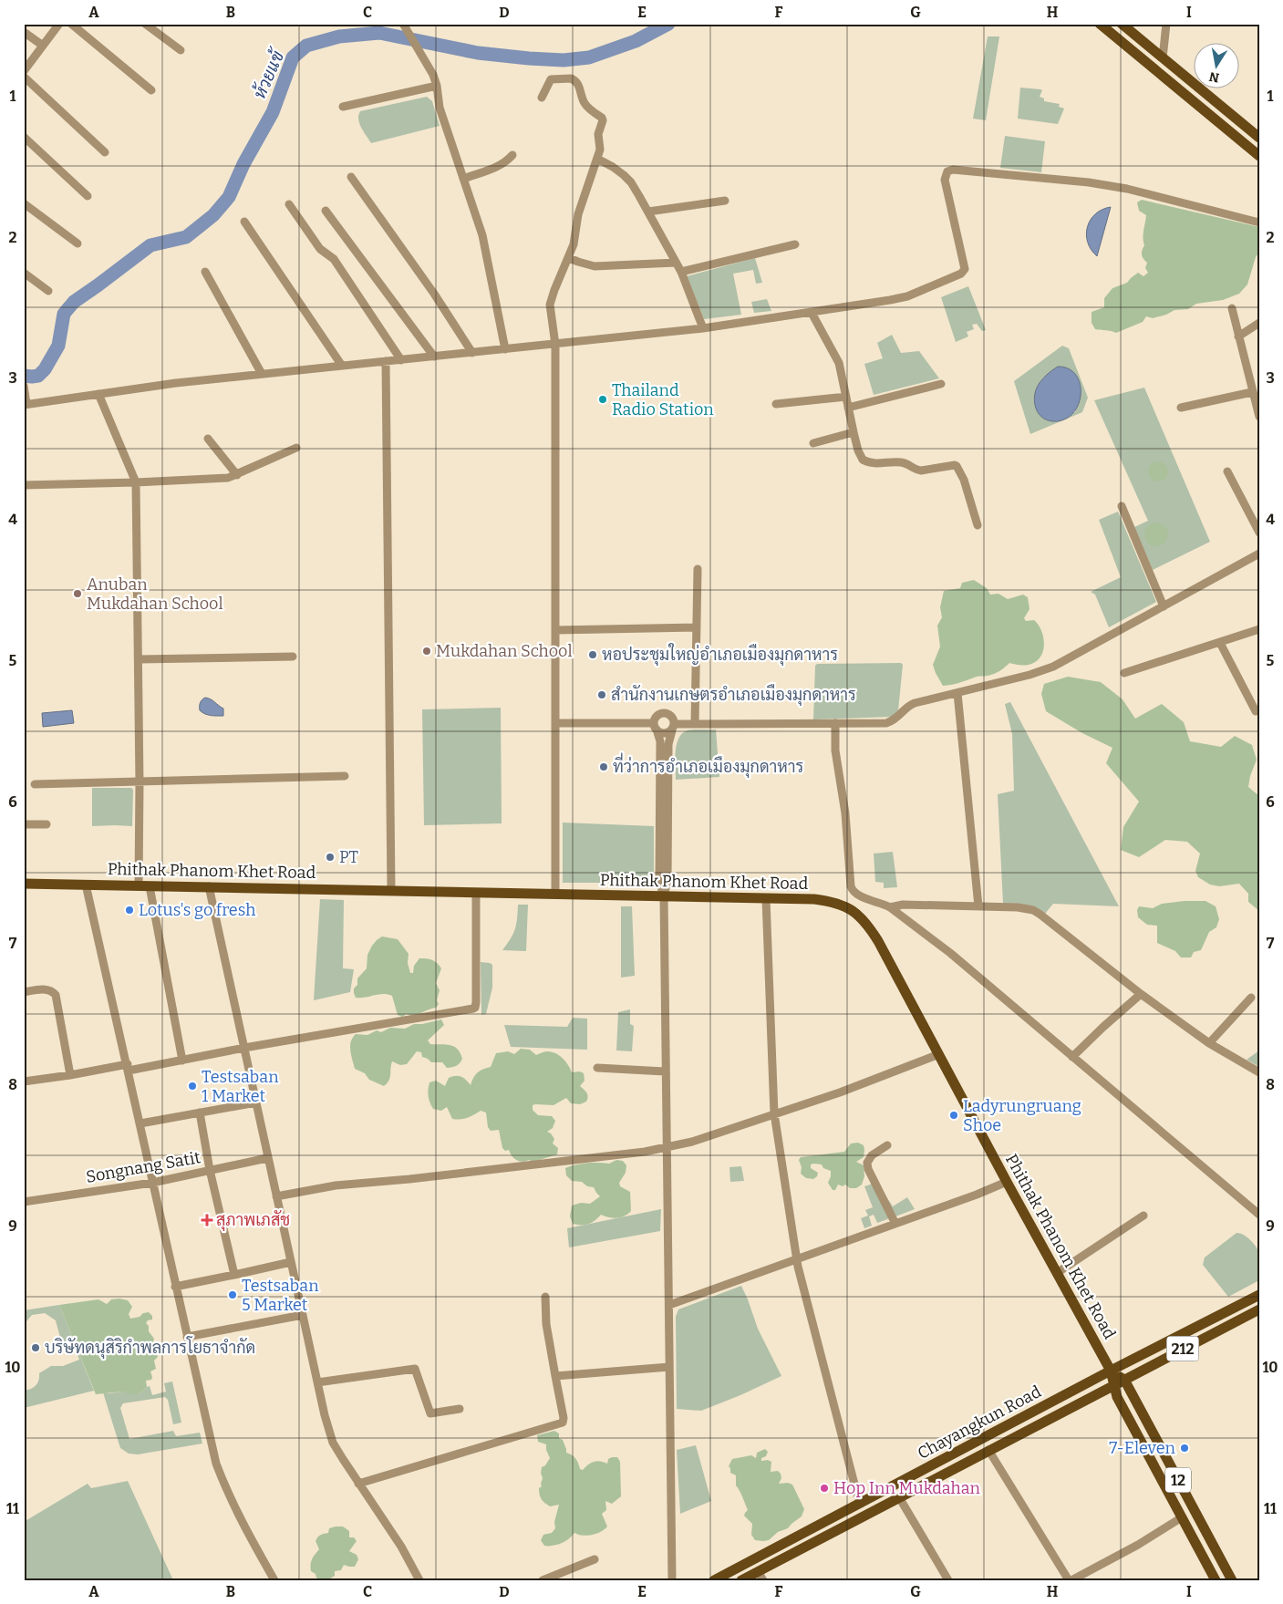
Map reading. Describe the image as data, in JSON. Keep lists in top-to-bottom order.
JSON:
{
  "streets": {
    "main road": [
      "Phithak Phanom Khet Road",
      "212",
      "Chayangkun Road",
      "12"
    ],
    "street": ["Songnang Satit"]
  },
  "crossings": [
    ["Phithak Phanom Khet Road", "Chayangkun Road"],
    ["Chayangkun Road", "12"]
  ],
  "water": ["ห้วยแข้"],
  "places": {
    "other": [
      "Thailand Radio Station",
      "Anuban Mukdahan School",
      "Mukdahan School",
      "หอประชุมใหญ่อำเภอเมืองมุกดาหาร",
      "สำนักงานเกษตรอำเภอเมืองมุกดาหาร",
      "ที่ว่าการอำเภอเมืองมุกดาหาร",
      "PT",
      "Lotus's go fresh",
      "Testsaban 1 Market",
      "Ladyrungruang Shoe",
      "Testsaban 5 Market",
      "บริษัทดนุสิริกำพลการโยธาจำกัด",
      "7-Eleven",
      "Hop Inn Mukdahan"
    ],
    "health": ["สุภาพเภสัช"]
  },
  "north": "bottom",
  "grid": {
    "columns": [
      "A",
      "B",
      "C",
      "D",
      "E",
      "F",
      "G",
      "H",
      "I"
    ],
    "rows": [
      "1",
      "2",
      "3",
      "4",
      "5",
      "6",
      "7",
      "8",
      "9",
      "10",
      "11"
    ]
  }
}
